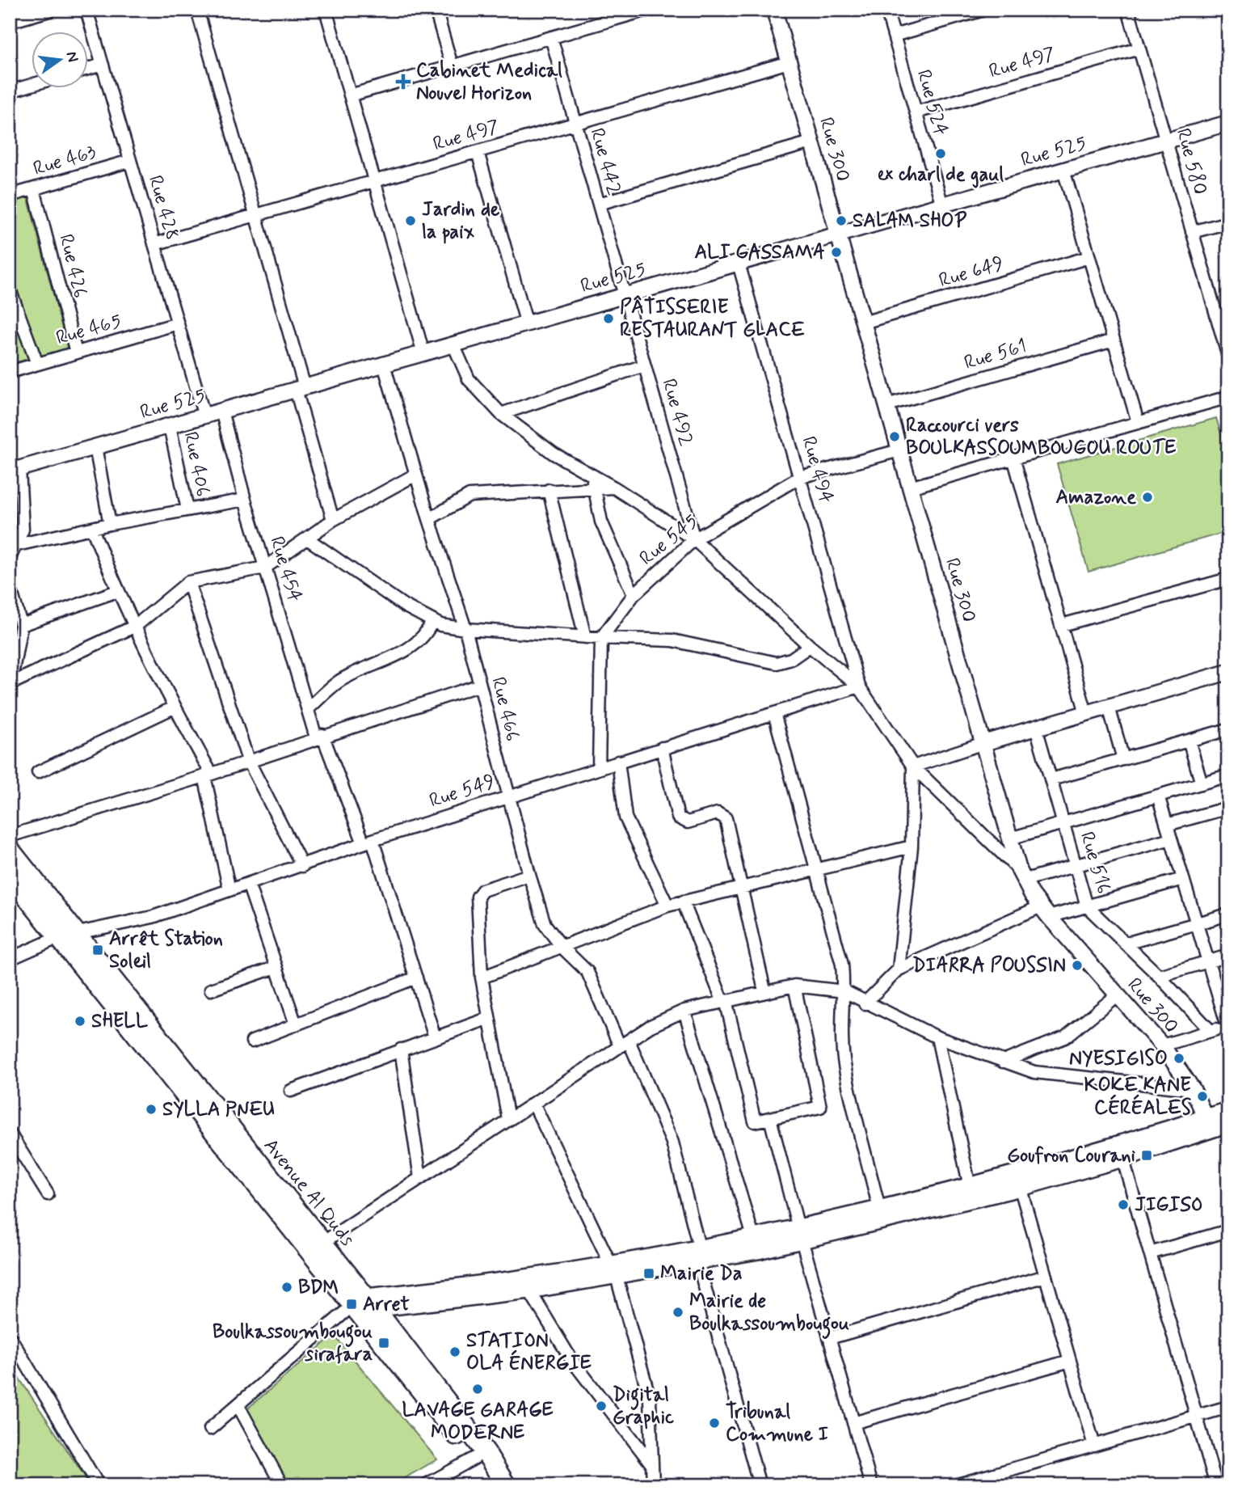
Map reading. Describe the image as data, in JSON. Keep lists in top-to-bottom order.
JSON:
{
  "streets": {
    "main road": ["Avenue Al Quds"],
    "street": [
      "Rue 497",
      "Rue 524",
      "Rue 300",
      "Rue 525",
      "Rue 463",
      "Rue 442",
      "Rue 580",
      "Rue 428",
      "Rue 426",
      "Rue 649",
      "Rue 465",
      "Rue 561",
      "Rue 492",
      "Rue 406",
      "Rue 494",
      "Rue 545",
      "Rue 454",
      "Rue 466",
      "Rue 549",
      "Rue 516"
    ]
  },
  "crossings": [
    ["Rue 497", "Rue 524"],
    ["Rue 497", "Rue 300"],
    ["Rue 497", "Rue 442"],
    ["Rue 497", "Rue 580"],
    ["Rue 497", "Rue 428"],
    ["Rue 524", "Rue 525"],
    ["Rue 300", "Rue 525"],
    ["Rue 300", "Rue 649"],
    ["Rue 300", "Rue 561"],
    ["Rue 300", "Rue 545"],
    ["Rue 525", "Rue 442"],
    ["Rue 525", "Rue 580"],
    ["Rue 525", "Rue 428"],
    ["Rue 525", "Rue 492"],
    ["Rue 525", "Rue 406"],
    ["Rue 525", "Rue 494"],
    ["Rue 525", "Rue 454"],
    ["Rue 525", "Rue 466"],
    ["Rue 463", "Rue 428"],
    ["Rue 463", "Rue 426"],
    ["Rue 442", "Rue 492"],
    ["Rue 428", "Rue 465"],
    ["Rue 426", "Rue 465"],
    ["Rue 492", "Rue 545"],
    ["Rue 494", "Rue 545"],
    ["Rue 494", "Rue 549"],
    ["Rue 454", "Rue 549"],
    ["Rue 466", "Rue 549"],
    ["Rue 549", "Avenue Al Quds"]
  ],
  "places": {
    "health": ["Cabinet Medical Nouvel Horizon"],
    "other": [
      "ex charl de gaul",
      "Jardin de la paix",
      "SALAM SHOP",
      "ALI GASSAMA",
      "PÂTISSERIE RESTAURANT GLACE",
      "Raccourci vers BOULKASSOUMBOUGOU ROUTE",
      "Amazone",
      "DIARRA POUSSIN",
      "SHELL",
      "NYESIGISO",
      "KOKE KANE CÉRÉALES",
      "SYLLA PNEU",
      "JIGISO",
      "BDM",
      "Mairie de Boulkassoumbougou",
      "STATION OLA ÉNERGIE",
      "LAVAGE GARAGE MODERNE",
      "Digital Graphic",
      "Tribunal Commune I"
    ],
    "transit": [
      "Arrêt Station Soleil",
      "Goufron Courani",
      "Mairie Da",
      "Arret",
      "Boulkassoumbougou sirafara"
    ]
  },
  "north": "right"
}
